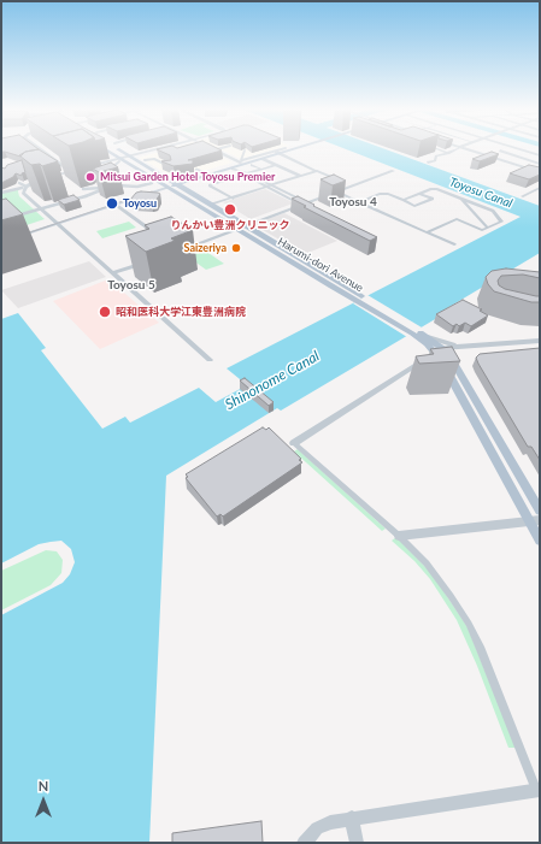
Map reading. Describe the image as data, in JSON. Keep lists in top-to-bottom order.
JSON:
{
  "streets": {
    "main road": ["Harumi-dori Avenue"]
  },
  "districts": ["Toyosu 4", "Toyosu 5"],
  "water": ["Toyosu Canal", "Shinonome Canal"],
  "places": [
    "Mitsui Garden Hotel Toyosu Premier",
    "Toyosu",
    "りんかい豊洲クリニック",
    "Saizeriya",
    "昭和医科大学江東豊洲病院"
  ],
  "north": "top"
}
